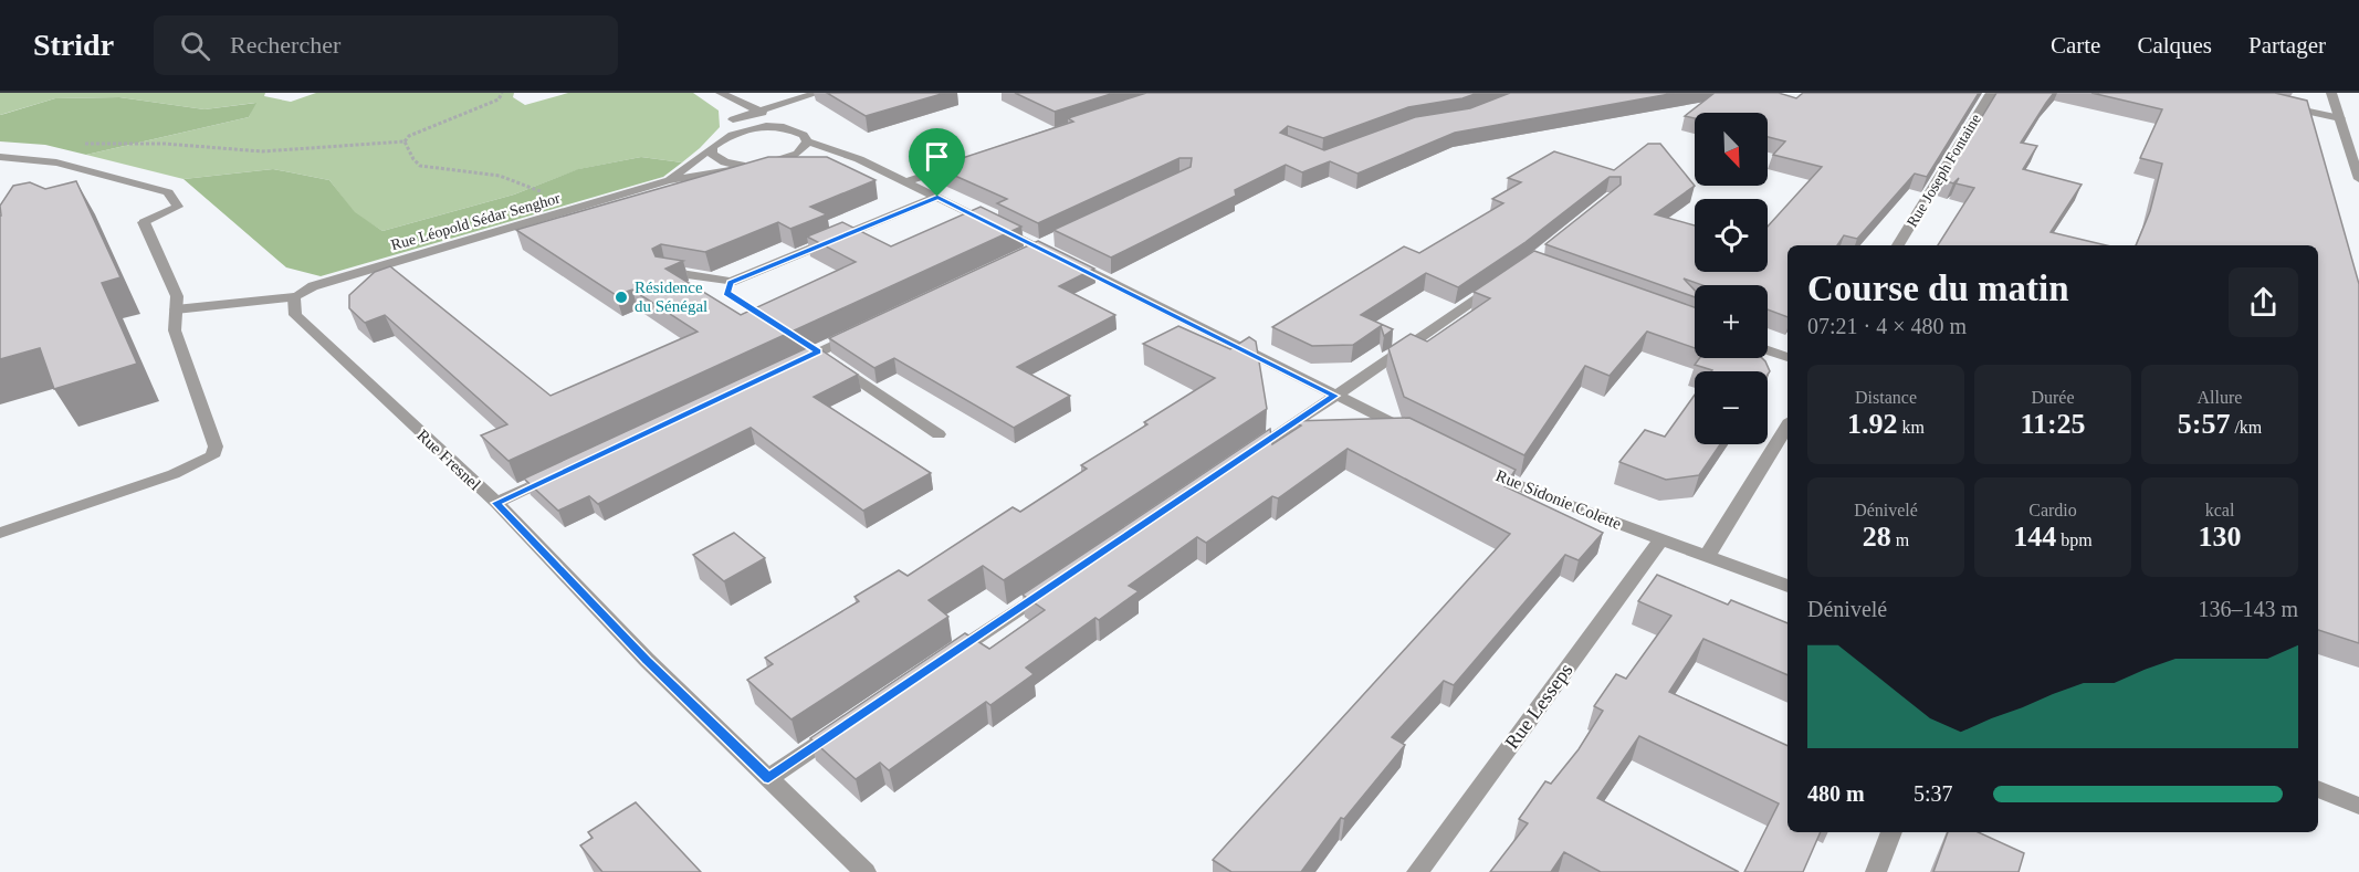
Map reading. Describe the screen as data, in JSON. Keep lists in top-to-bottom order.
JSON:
{
  "streets": {
    "street": [
      "Rue Joseph Fontaine",
      "Rue Léopold Sédar Senghor",
      "Rue Fresnel",
      "Rue Sidonie Colette",
      "Rue Lesseps"
    ]
  },
  "crossings": [
    ["Rue Léopold Sédar Senghor", "Rue Fresnel"],
    ["Rue Sidonie Colette", "Rue Lesseps"]
  ],
  "places": ["Résidence du Sénégal"],
  "north": "bottom right",
  "page": {
    "header": "Stridr",
    "search": "Rechercher",
    "nav": ["Carte", "Calques", "Partager"],
    "map_buttons": ["+", "−"],
    "heading": ["Course du matin", "07:21 · 4 × 480 m"],
    "stats": [
      ["Distance", "1.92 km"],
      ["Durée", "11:25"],
      ["Allure", "5:57 /km"],
      ["Dénivelé", "28 m"],
      ["Cardio", "144 bpm"],
      ["kcal", "130"]
    ],
    "chart": ["Dénivelé", "136–143 m"],
    "list": [
      {
        "name": "480 m",
        "note": "5:37"
      }
    ]
  }
}
